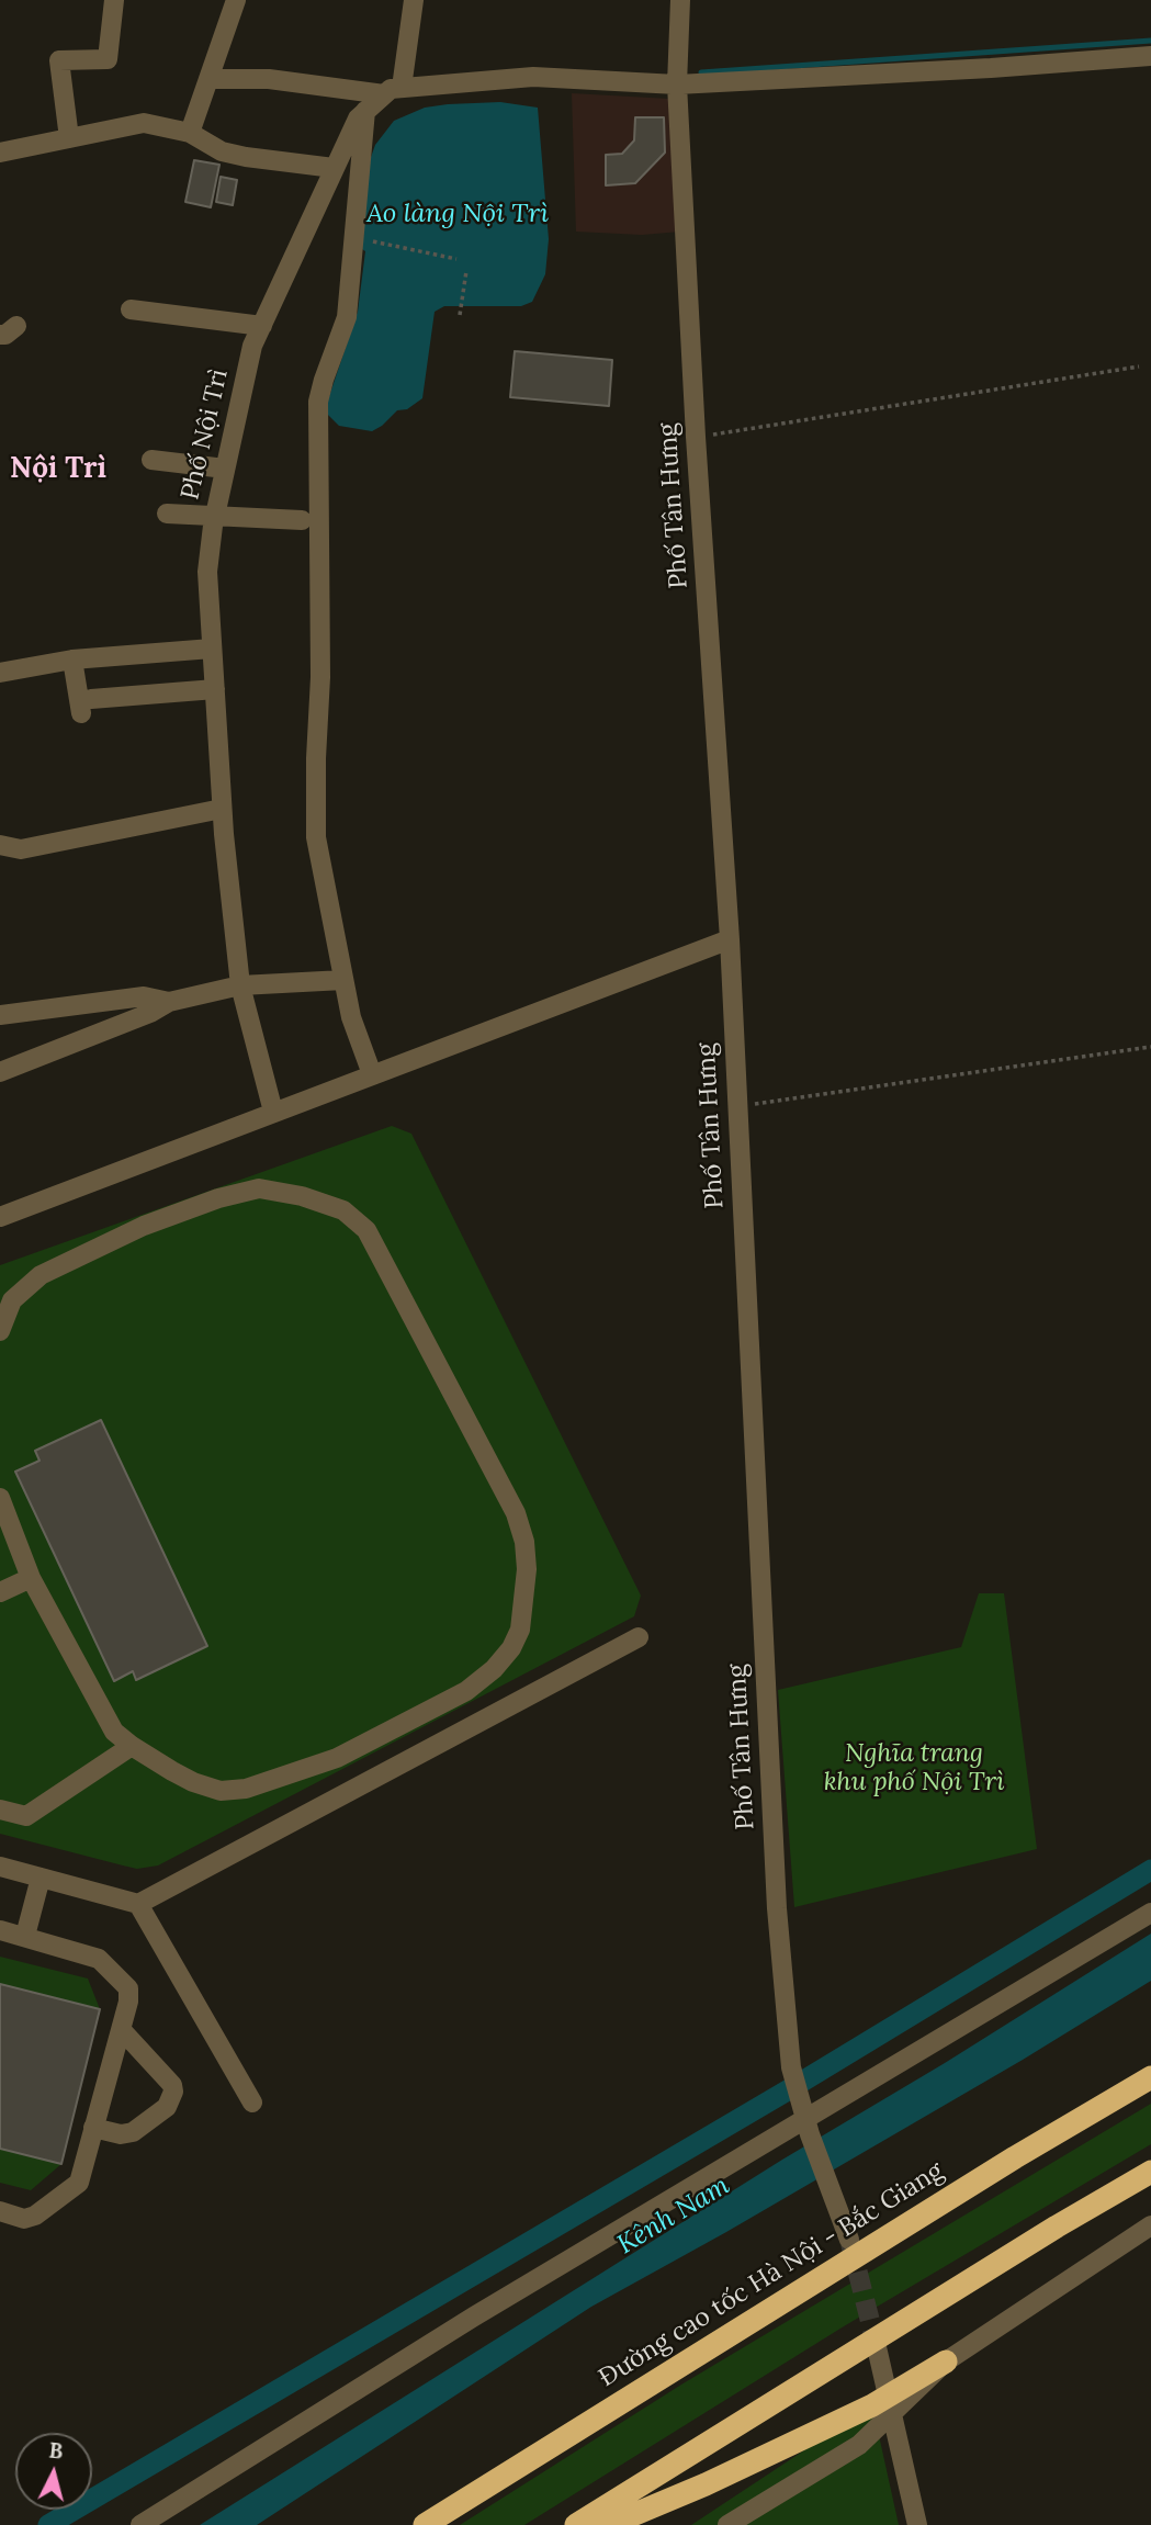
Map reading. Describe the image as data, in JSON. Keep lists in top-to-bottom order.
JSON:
{
  "streets": {
    "highway": ["Đường cao tốc Hà Nội - Bắc Giang"],
    "street": ["Phố Nội Trì", "Phố Tân Hưng"]
  },
  "districts": ["Nội Trì"],
  "water": ["Ao làng Nội Trì", "Kênh Nam"],
  "parks": ["Nghĩa trang khu phố Nội Trì"],
  "north": "top"
}
